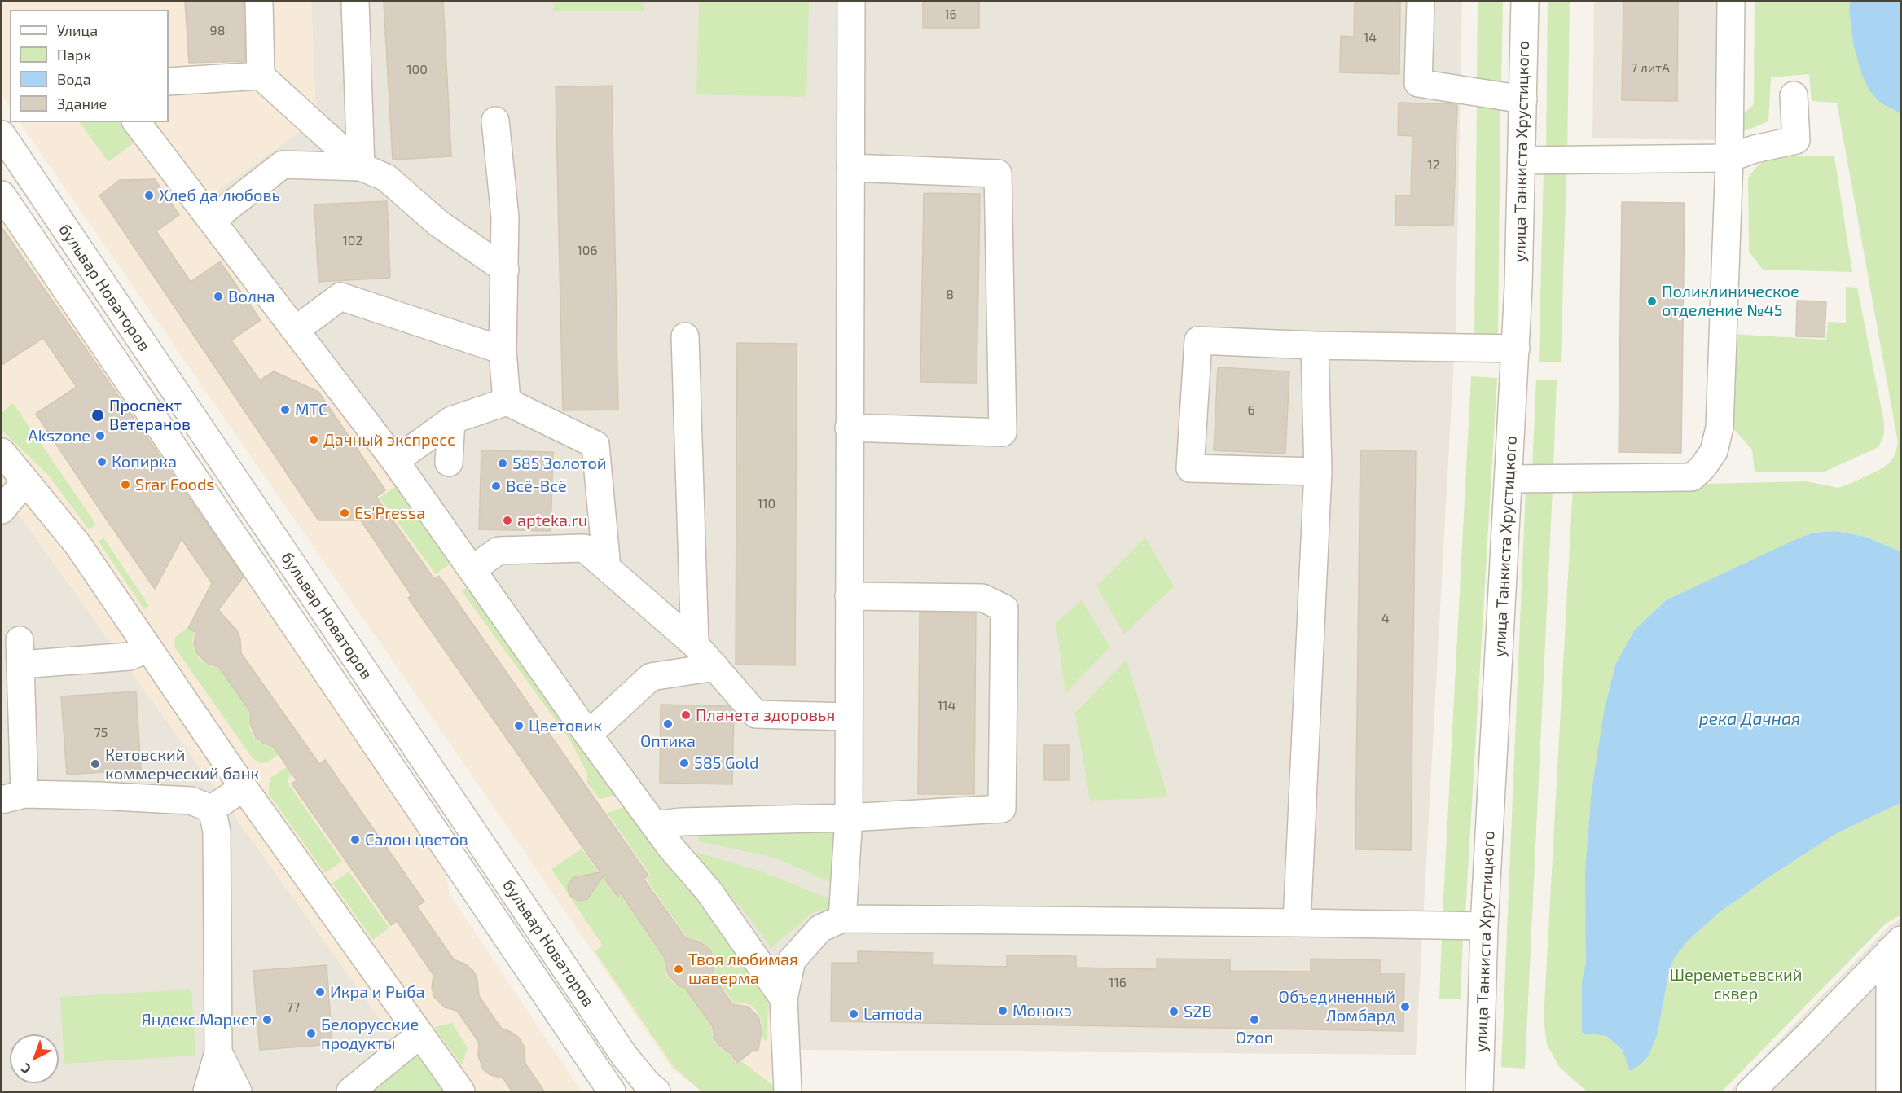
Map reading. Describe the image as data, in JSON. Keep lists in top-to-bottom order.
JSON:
{
  "streets": {
    "street": ["улица Танкиста Хрустицкого", "бульвар Новаторов"]
  },
  "water": ["река Дачная"],
  "parks": ["Шереметьевский сквер"],
  "places": [
    "Хлеб да любовь",
    "Волна",
    "Поликлиническое отделение №45",
    "МТС",
    "Проспект Ветеранов",
    "Akszone",
    "Дачный экспресс",
    "Копирка",
    "585 Золотой",
    "Srar Foods",
    "Всё-Всё",
    "Es'Pressa",
    "apteka.ru",
    "Планета здоровья",
    "Оптика",
    "Цветовик",
    "585 Gold",
    "Кетовский коммерческий банк",
    "Салон цветов",
    "Твоя любимая шаверма",
    "Икра и Рыба",
    "Объединенный Ломбард",
    "Монокэ",
    "S2B",
    "Lamoda",
    "Яндекс.Маркет",
    "Ozon",
    "Белорусские продукты"
  ],
  "house_numbers": [
    "16",
    "98",
    "14",
    "7 литА",
    "100",
    "12",
    "102",
    "106",
    "8",
    "6",
    "110",
    "4",
    "114",
    "75",
    "116",
    "77"
  ],
  "legend": [
    "Улица",
    "Парк",
    "Вода",
    "Здание"
  ],
  "north": "bottom left"
}
